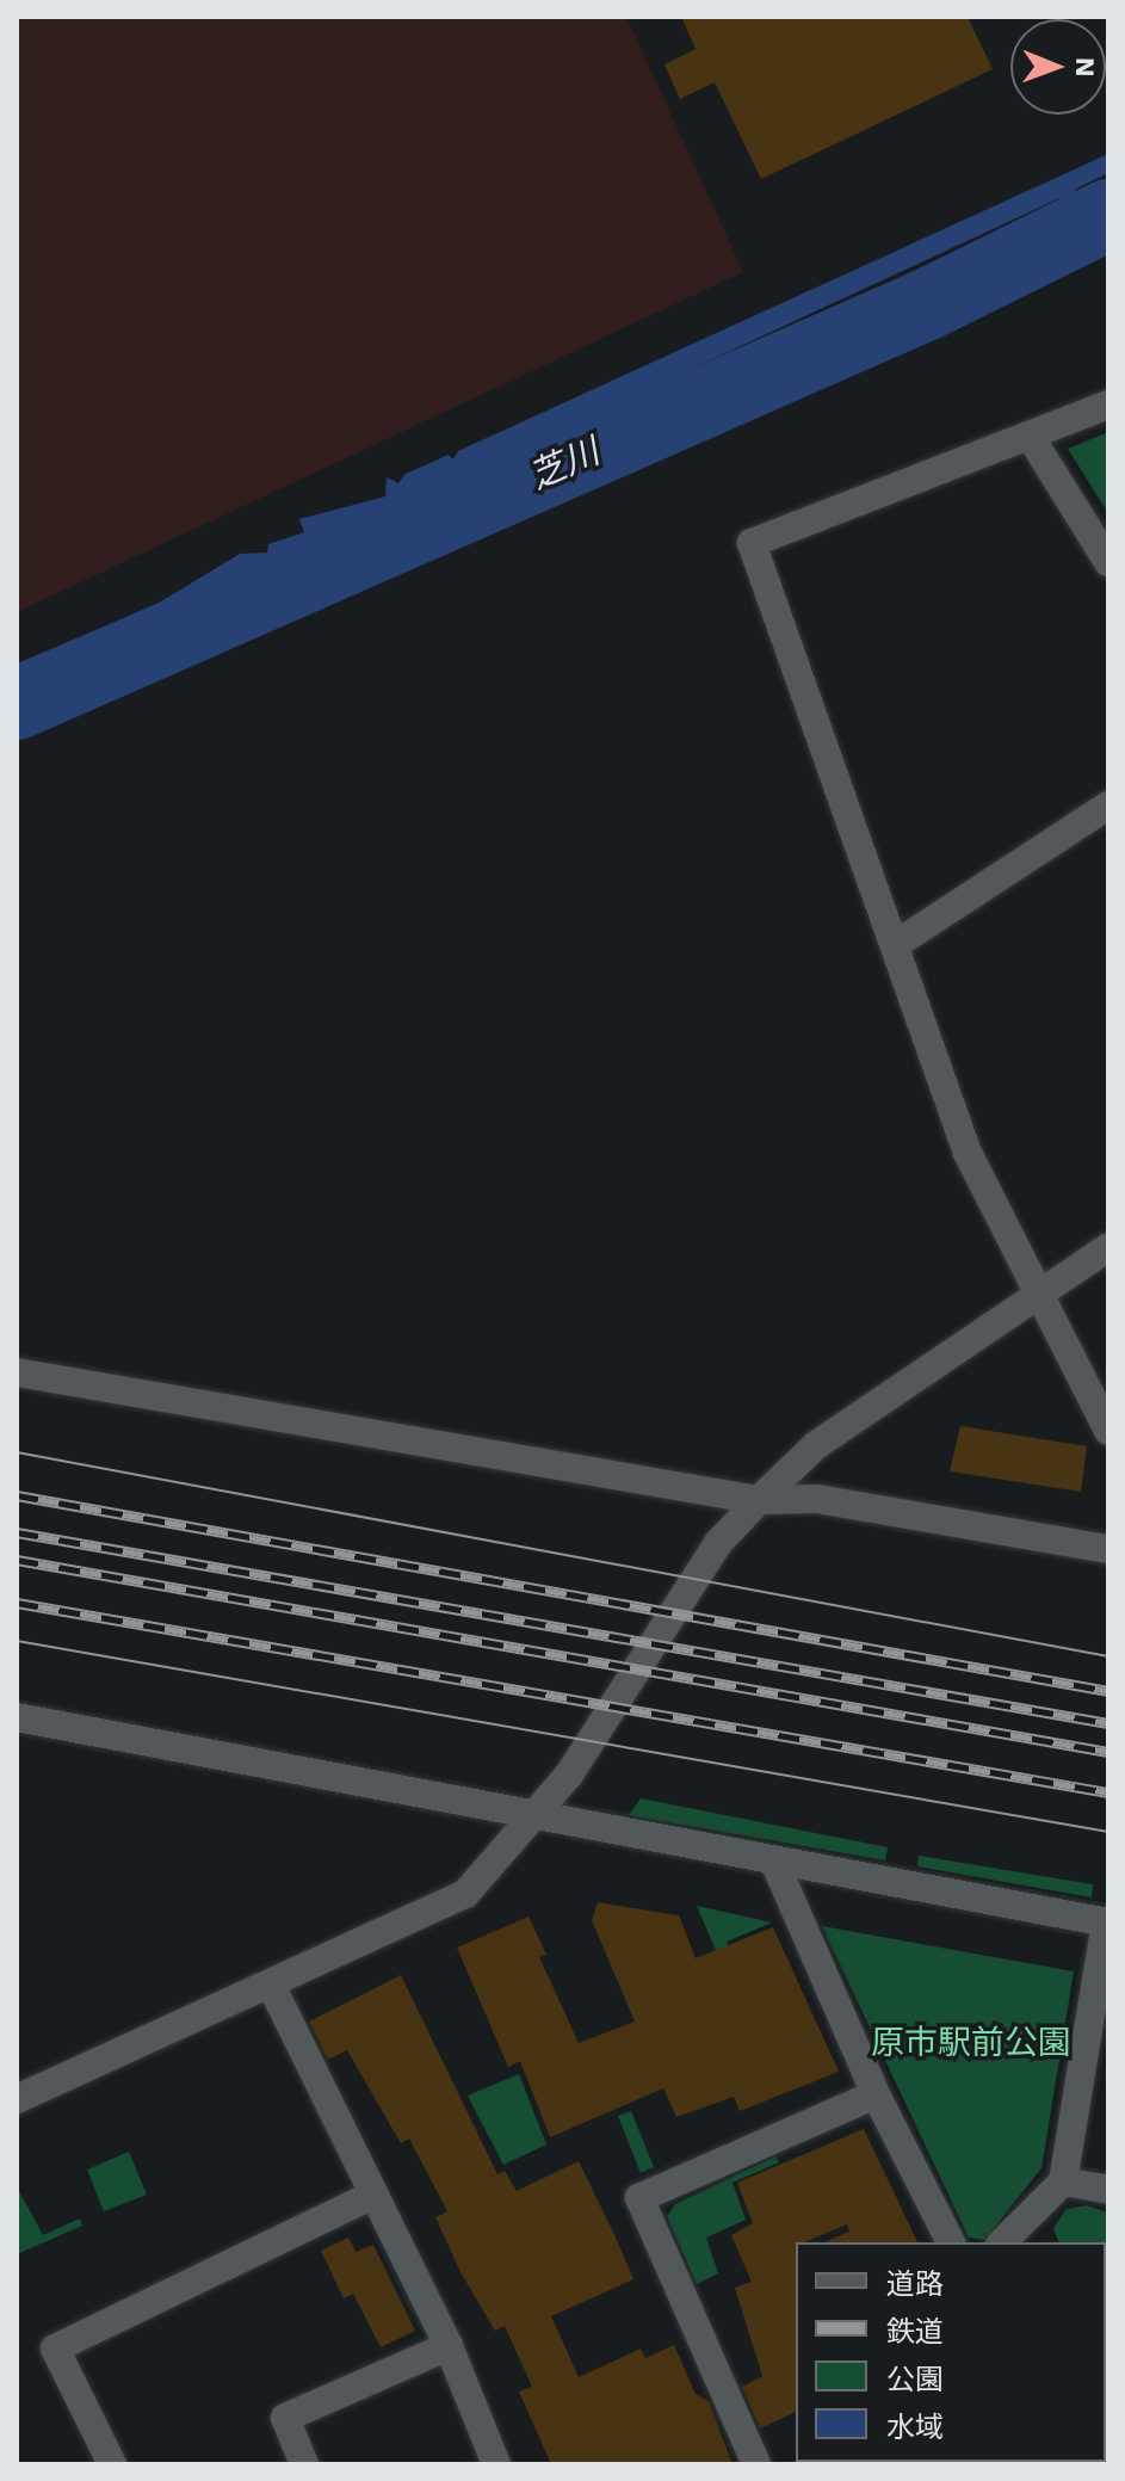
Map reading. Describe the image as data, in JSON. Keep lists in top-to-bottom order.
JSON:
{
  "water": ["芝川"],
  "parks": ["原市駅前公園"],
  "legend": [
    "道路",
    "鉄道",
    "公園",
    "水域"
  ],
  "north": "right"
}
